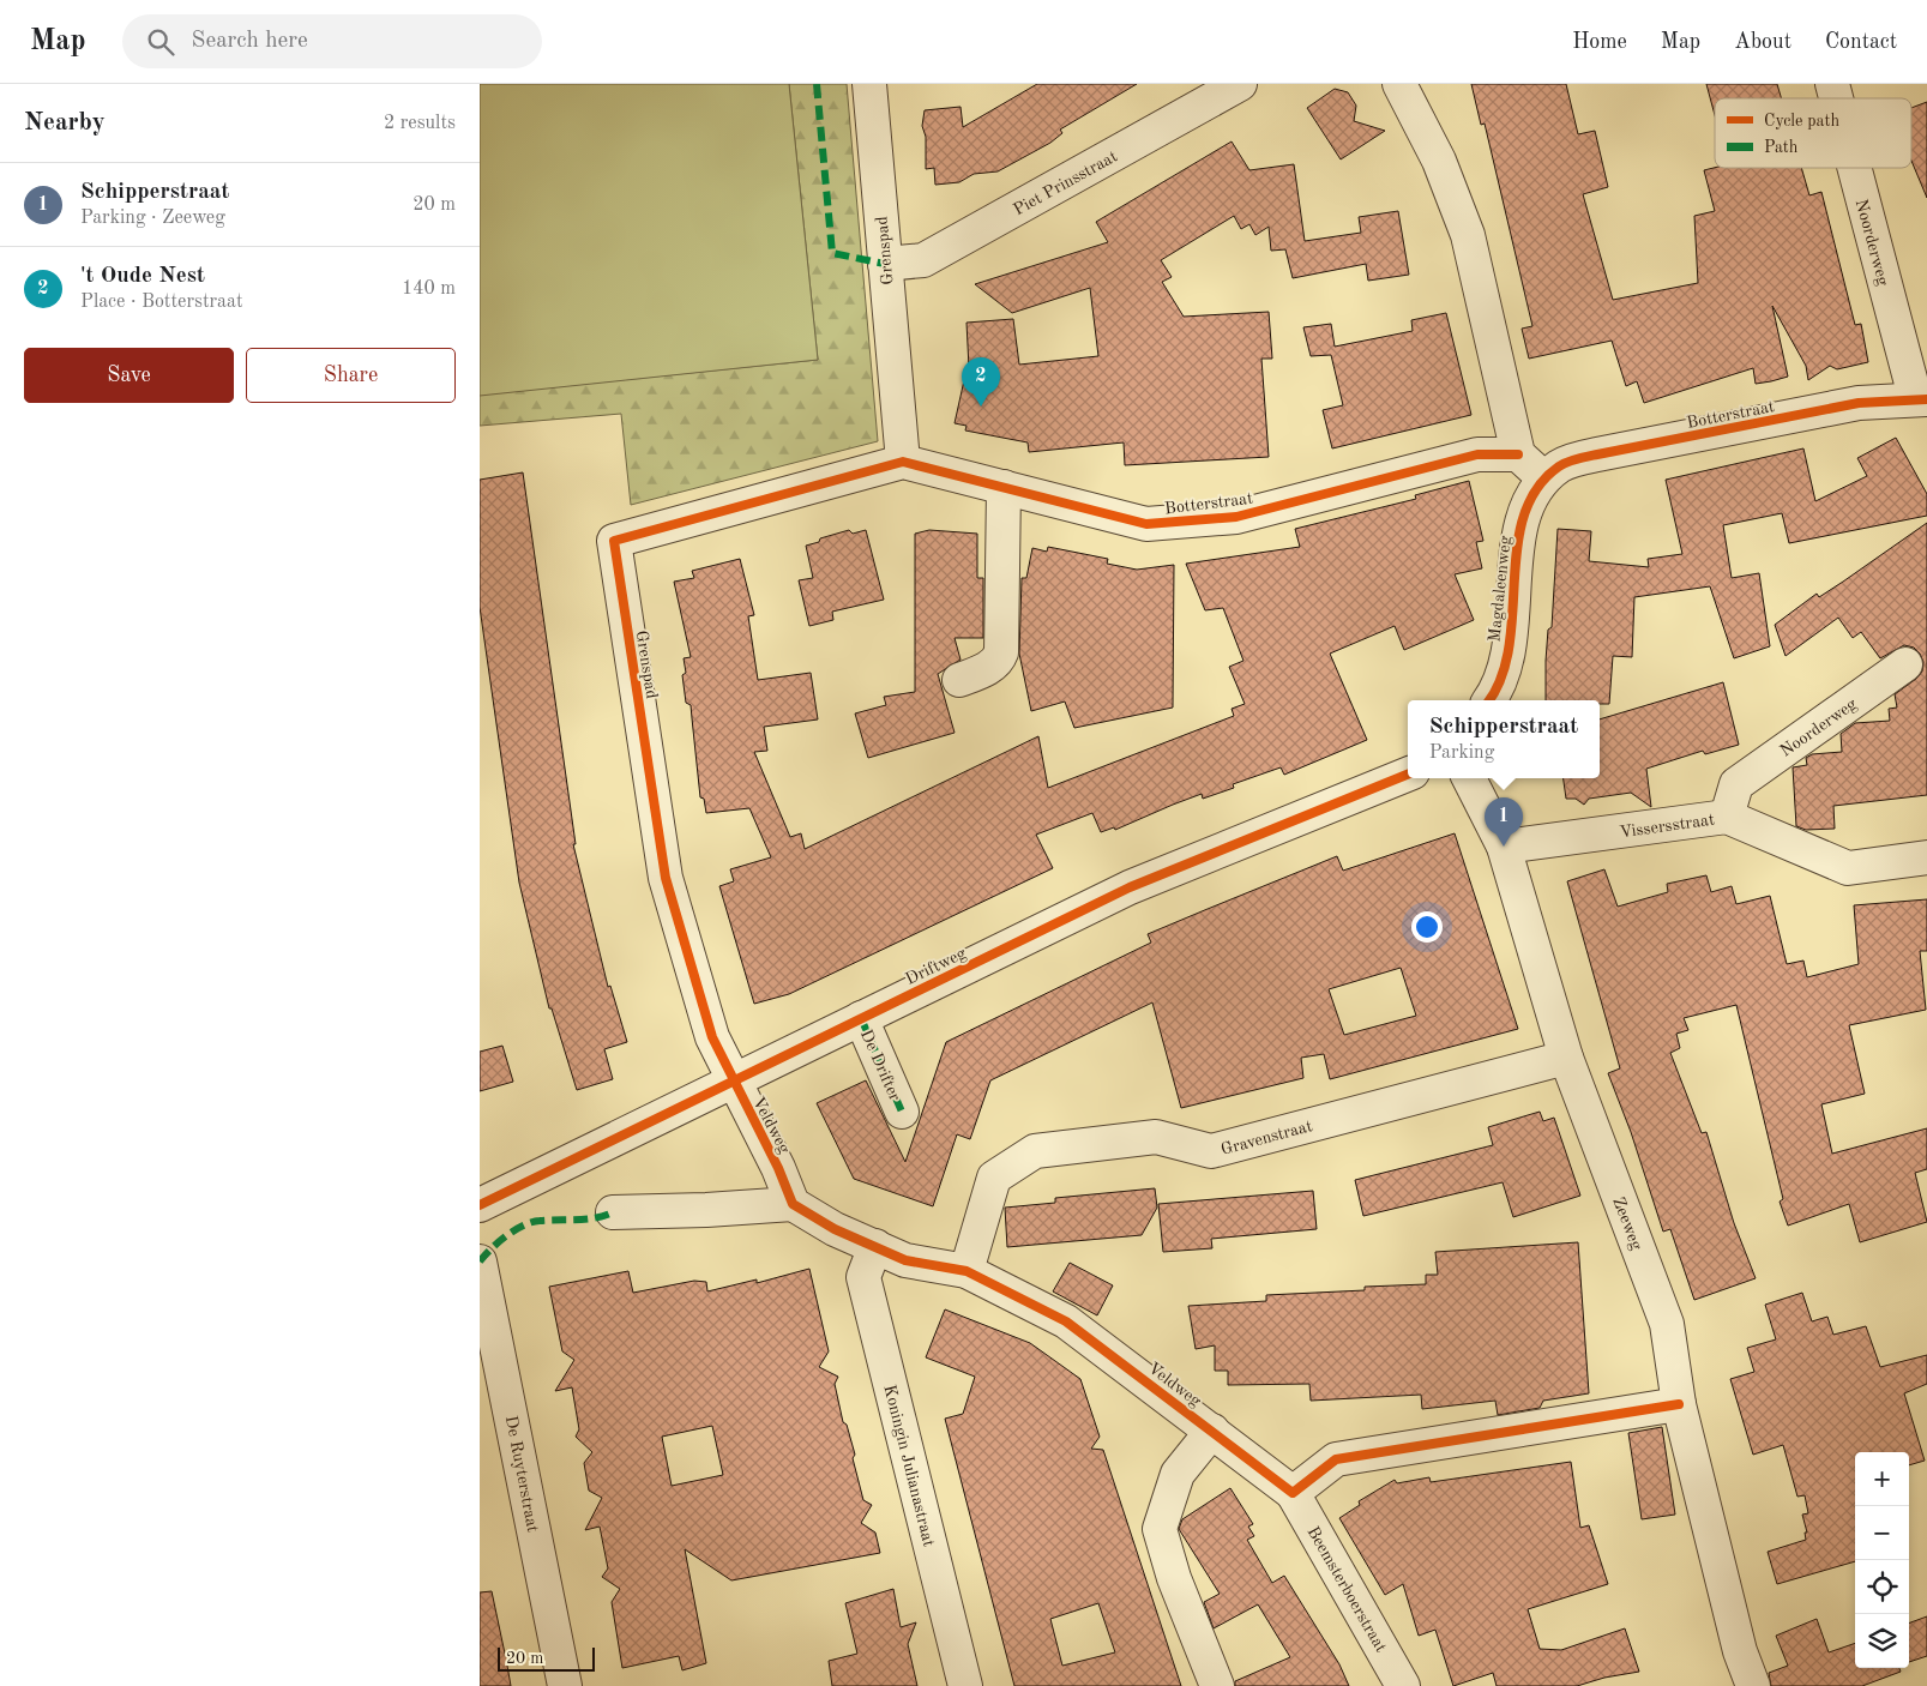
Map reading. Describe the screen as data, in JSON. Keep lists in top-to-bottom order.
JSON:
{
  "streets": {
    "street": [
      "Piet Prinsstraat",
      "Noorderweg",
      "Grenspad",
      "Botterstraat",
      "Magdaleenweg",
      "Vissersstraat",
      "Driftweg",
      "De Drifter",
      "Veldweg",
      "Gravenstraat",
      "Zeeweg",
      "Koningin Julianastraat",
      "De Ruyterstraat",
      "Beemsterboerstraat"
    ]
  },
  "crossings": [
    ["Piet Prinsstraat", "Grenspad"],
    ["Noorderweg", "Botterstraat"],
    ["Noorderweg", "Vissersstraat"],
    ["Grenspad", "Botterstraat"],
    ["Grenspad", "Driftweg"],
    ["Grenspad", "Veldweg"],
    ["Botterstraat", "Magdaleenweg"],
    ["Vissersstraat", "Zeeweg"],
    ["Driftweg", "De Drifter"],
    ["Driftweg", "Veldweg"],
    ["Veldweg", "Gravenstraat"],
    ["Veldweg", "Koningin Julianastraat"],
    ["Veldweg", "Beemsterboerstraat"],
    ["Gravenstraat", "Zeeweg"]
  ],
  "legend": ["Cycle path", "Path"],
  "scale_bar": "20 m",
  "page": {
    "header": "Map",
    "search": "Search here",
    "nav": [
      "Home",
      "Map",
      "About",
      "Contact"
    ],
    "heading": ["Nearby", "2 results"],
    "list": [
      {
        "mark": "1",
        "name": "Schipperstraat",
        "note": "Parking · Zeeweg",
        "value": "20 m"
      },
      {
        "mark": "2",
        "name": "'t Oude Nest",
        "note": "Place · Botterstraat",
        "value": "140 m"
      }
    ],
    "buttons": ["Save", "Share"],
    "pins": ["2", "1"],
    "popup": ["Schipperstraat", "Parking"],
    "map_buttons": ["+", "−"],
    "scale": "20 m"
  }
}
